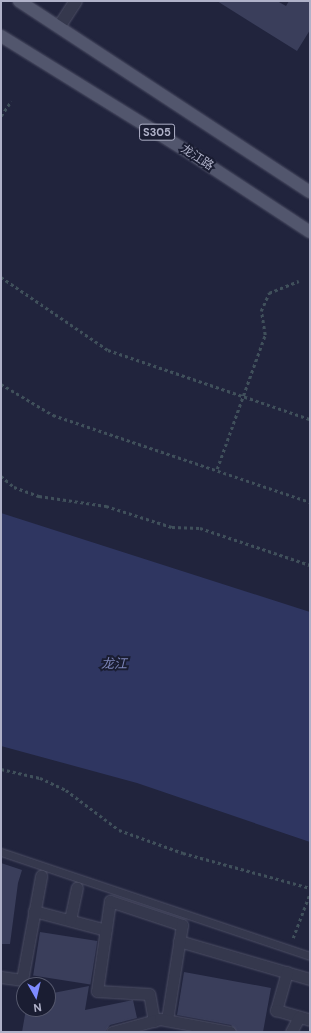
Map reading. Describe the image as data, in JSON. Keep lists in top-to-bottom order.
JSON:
{
  "streets": {
    "main road": ["S305", "龙江路"]
  },
  "water": ["龙江"],
  "north": "bottom"
}
